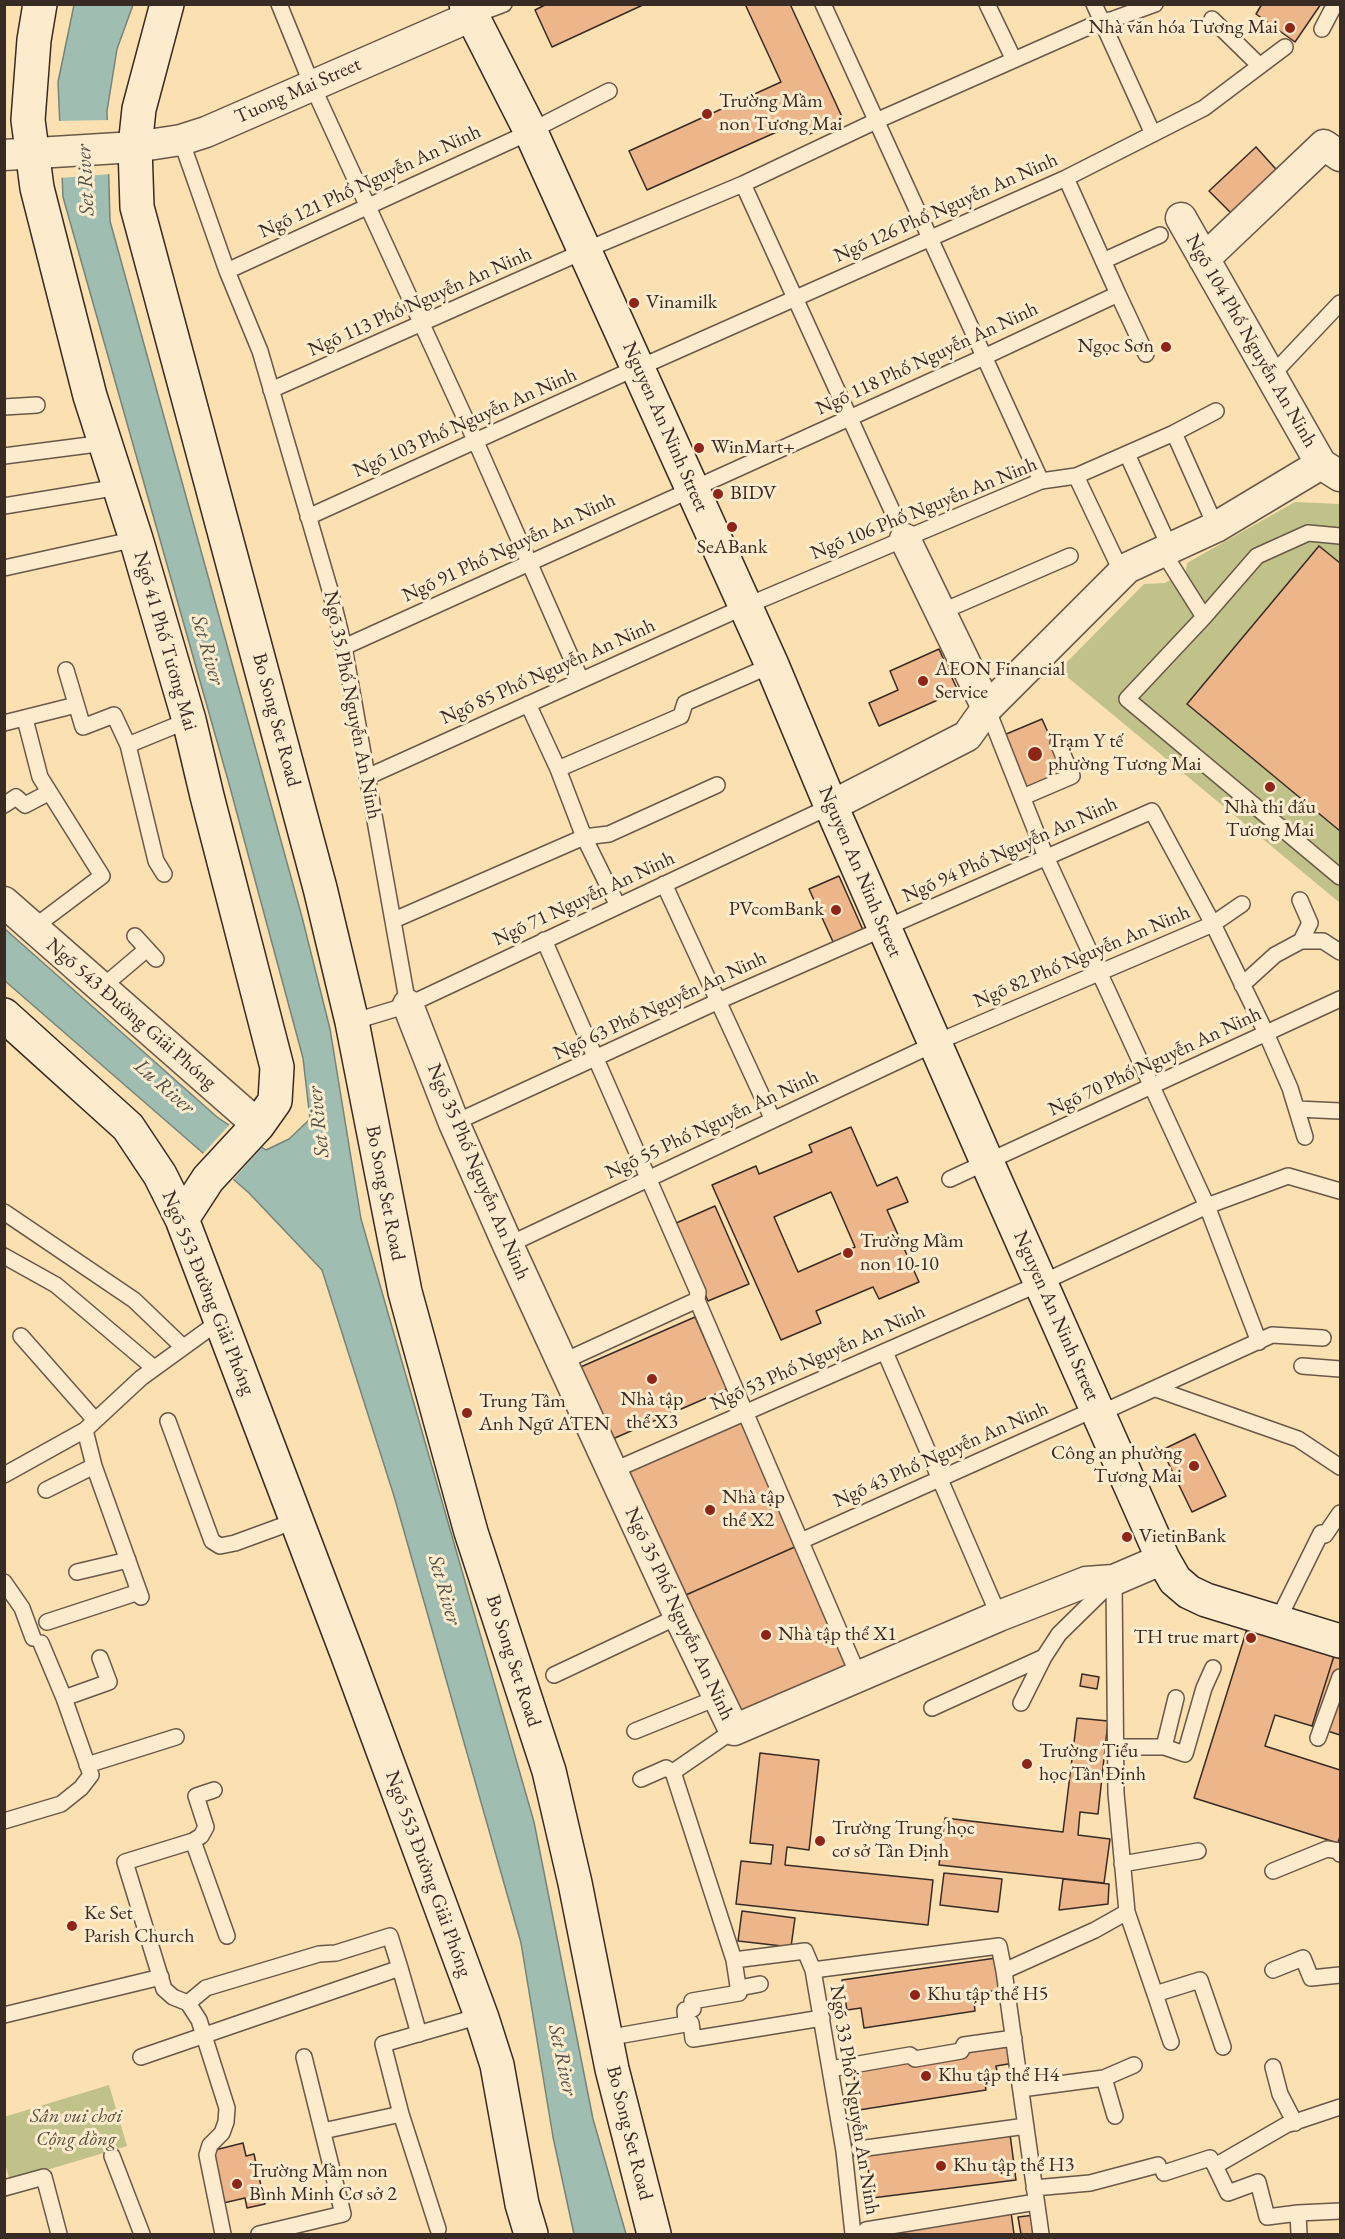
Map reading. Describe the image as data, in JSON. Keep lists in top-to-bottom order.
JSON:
{
  "streets": {
    "street": [
      "Tuong Mai Street",
      "Ngõ 104 Phố Nguyễn An Ninh",
      "Nguyen An Ninh Street",
      "Ngõ 41 Phố Tương Mai",
      "Ngõ 35 Phố Nguyễn An Ninh",
      "Bo Song Set Road",
      "Ngõ 543 Đường Giải Phóng",
      "Ngõ 553 Đường Giải Phóng"
    ],
    "lane": [
      "Ngõ 121 Phố Nguyễn An Ninh",
      "Ngõ 126 Phố Nguyễn An Ninh",
      "Ngõ 113 Phố Nguyễn An Ninh",
      "Ngõ 118 Phố Nguyễn An Ninh",
      "Ngõ 103 Phố Nguyễn An Ninh",
      "Ngõ 106 Phố Nguyễn An Ninh",
      "Ngõ 91 Phố Nguyễn An Ninh",
      "Ngõ 85 Phố Nguyễn An Ninh",
      "Ngõ 94 Phố Nguyễn An Ninh",
      "Ngõ 71 Nguyễn An Ninh",
      "Ngõ 82 Phố Nguyễn An Ninh",
      "Ngõ 63 Phố Nguyễn An Ninh",
      "Ngõ 70 Phố Nguyễn An Ninh",
      "Ngõ 55 Phố Nguyễn An Ninh",
      "Ngõ 53 Phố Nguyễn An Ninh",
      "Ngõ 43 Phố Nguyễn An Ninh",
      "Ngõ 33 Phố Nguyễn An Ninh"
    ]
  },
  "crossings": [
    ["Tuong Mai Street", "Nguyen An Ninh Street"],
    ["Tuong Mai Street", "Ngõ 41 Phố Tương Mai"],
    ["Tuong Mai Street", "Ngõ 35 Phố Nguyễn An Ninh"],
    ["Tuong Mai Street", "Bo Song Set Road"],
    ["Ngõ 121 Phố Nguyễn An Ninh", "Nguyen An Ninh Street"],
    ["Ngõ 121 Phố Nguyễn An Ninh", "Ngõ 35 Phố Nguyễn An Ninh"],
    ["Ngõ 126 Phố Nguyễn An Ninh", "Ngõ 103 Phố Nguyễn An Ninh"],
    ["Ngõ 126 Phố Nguyễn An Ninh", "Nguyen An Ninh Street"],
    ["Ngõ 113 Phố Nguyễn An Ninh", "Nguyen An Ninh Street"],
    ["Ngõ 113 Phố Nguyễn An Ninh", "Ngõ 35 Phố Nguyễn An Ninh"],
    ["Ngõ 104 Phố Nguyễn An Ninh", "Nguyen An Ninh Street"],
    ["Ngõ 104 Phố Nguyễn An Ninh", "Ngõ 71 Nguyễn An Ninh"],
    ["Ngõ 118 Phố Nguyễn An Ninh", "Nguyen An Ninh Street"],
    ["Ngõ 118 Phố Nguyễn An Ninh", "Ngõ 91 Phố Nguyễn An Ninh"],
    ["Ngõ 103 Phố Nguyễn An Ninh", "Nguyen An Ninh Street"],
    ["Ngõ 103 Phố Nguyễn An Ninh", "Ngõ 35 Phố Nguyễn An Ninh"],
    ["Nguyen An Ninh Street", "Ngõ 106 Phố Nguyễn An Ninh"],
    ["Nguyen An Ninh Street", "Ngõ 91 Phố Nguyễn An Ninh"],
    ["Nguyen An Ninh Street", "Ngõ 85 Phố Nguyễn An Ninh"],
    ["Nguyen An Ninh Street", "Ngõ 35 Phố Nguyễn An Ninh"],
    ["Nguyen An Ninh Street", "Ngõ 94 Phố Nguyễn An Ninh"],
    ["Nguyen An Ninh Street", "Ngõ 71 Nguyễn An Ninh"],
    ["Nguyen An Ninh Street", "Ngõ 82 Phố Nguyễn An Ninh"],
    ["Nguyen An Ninh Street", "Ngõ 63 Phố Nguyễn An Ninh"],
    ["Nguyen An Ninh Street", "Ngõ 70 Phố Nguyễn An Ninh"],
    ["Nguyen An Ninh Street", "Ngõ 55 Phố Nguyễn An Ninh"],
    ["Nguyen An Ninh Street", "Ngõ 53 Phố Nguyễn An Ninh"],
    ["Nguyen An Ninh Street", "Ngõ 43 Phố Nguyễn An Ninh"],
    ["Ngõ 106 Phố Nguyễn An Ninh", "Ngõ 85 Phố Nguyễn An Ninh"],
    ["Ngõ 91 Phố Nguyễn An Ninh", "Ngõ 35 Phố Nguyễn An Ninh"],
    ["Ngõ 41 Phố Tương Mai", "Ngõ 543 Đường Giải Phóng"],
    ["Ngõ 41 Phố Tương Mai", "Ngõ 553 Đường Giải Phóng"],
    ["Ngõ 85 Phố Nguyễn An Ninh", "Ngõ 35 Phố Nguyễn An Ninh"],
    ["Ngõ 35 Phố Nguyễn An Ninh", "Ngõ 71 Nguyễn An Ninh"],
    ["Ngõ 35 Phố Nguyễn An Ninh", "Ngõ 63 Phố Nguyễn An Ninh"],
    ["Ngõ 35 Phố Nguyễn An Ninh", "Ngõ 55 Phố Nguyễn An Ninh"],
    ["Ngõ 35 Phố Nguyễn An Ninh", "Ngõ 53 Phố Nguyễn An Ninh"],
    ["Bo Song Set Road", "Ngõ 71 Nguyễn An Ninh"],
    ["Ngõ 94 Phố Nguyễn An Ninh", "Ngõ 82 Phố Nguyễn An Ninh"],
    ["Ngõ 94 Phố Nguyễn An Ninh", "Ngõ 63 Phố Nguyễn An Ninh"],
    ["Ngõ 82 Phố Nguyễn An Ninh", "Ngõ 55 Phố Nguyễn An Ninh"]
  ],
  "water": ["Set River", "Lu River"],
  "parks": ["Sân vui chơi Cộng đồng"],
  "places": [
    "Nhà văn hóa Tương Mai",
    "Trường Mầm non Tương Mai",
    "Vinamilk",
    "Ngọc Sơn",
    "WinMart+",
    "BIDV",
    "SeABank",
    "AEON Financial Service",
    "Trạm Y tế phường Tương Mai",
    "Nhà thi đấu Tương Mai",
    "PVcomBank",
    "Trường Mầm non 10-10",
    "Nhà tập thể X3",
    "Trung Tâm Anh Ngữ ATEN",
    "Công an phường Tương Mai",
    "Nhà tập thể X2",
    "VietinBank",
    "Nhà tập thể X1",
    "TH true mart",
    "Trường Tiểu học Tân Định",
    "Trường Trung học cơ sở Tân Định",
    "Ke Set Parish Church",
    "Khu tập thể H5",
    "Khu tập thể H4",
    "Khu tập thể H3",
    "Trường Mầm non Bình Minh Cơ sở 2"
  ]
}
